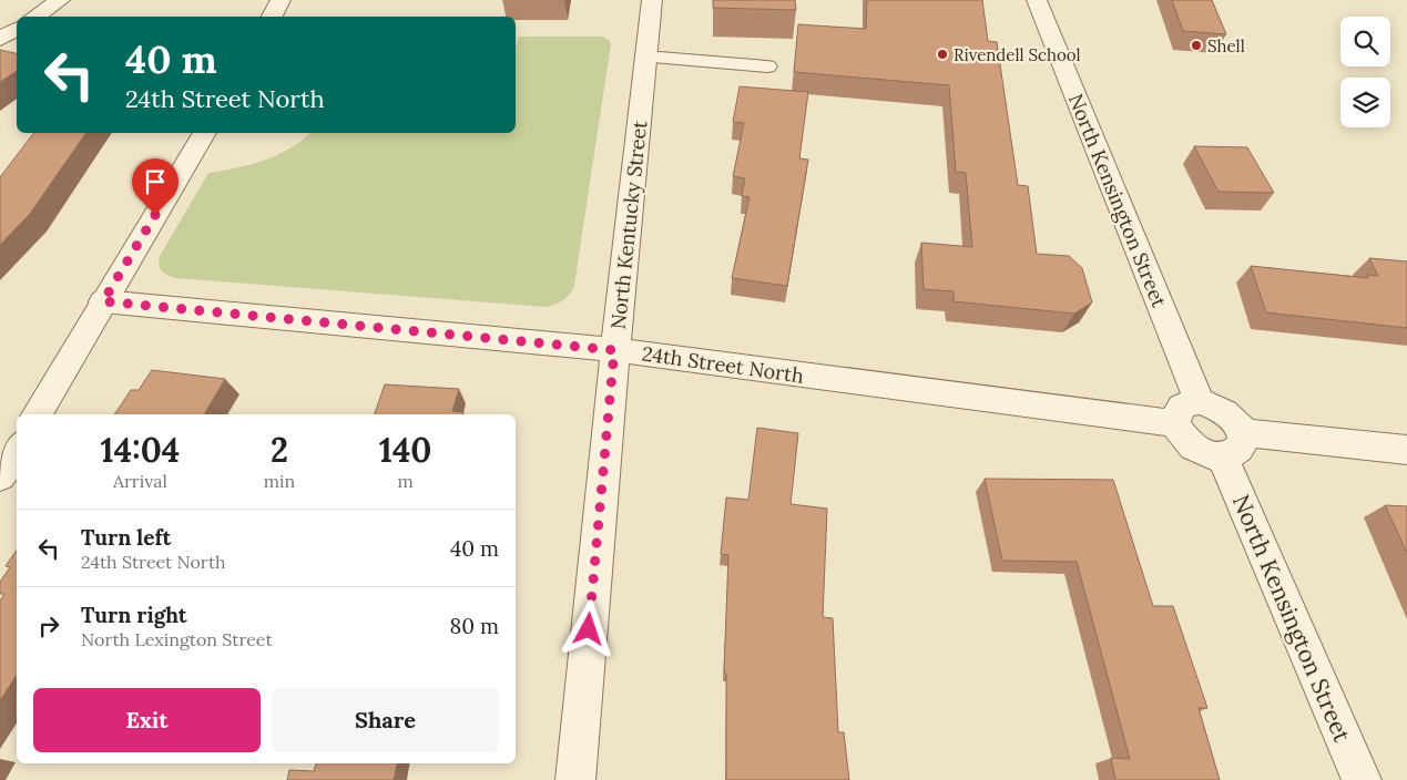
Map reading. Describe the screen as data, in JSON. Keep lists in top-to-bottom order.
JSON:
{
  "streets": {
    "street": ["North Kensington Street", "North Kentucky Street", "24th Street North"]
  },
  "crossings": [
    ["North Kensington Street", "24th Street North"],
    ["North Kentucky Street", "24th Street North"]
  ],
  "places": ["Shell", "Rivendell School"],
  "page": {
    "turn": ["40 m", "24th Street North"],
    "eta": [
      "14:04",
      "Arrival",
      "2",
      "min",
      "140",
      "m"
    ],
    "list": [
      {
        "name": "Turn left",
        "note": "24th Street North",
        "value": "40 m"
      },
      {
        "name": "Turn right",
        "note": "North Lexington Street",
        "value": "80 m"
      }
    ],
    "buttons": ["Exit", "Share"]
  }
}
